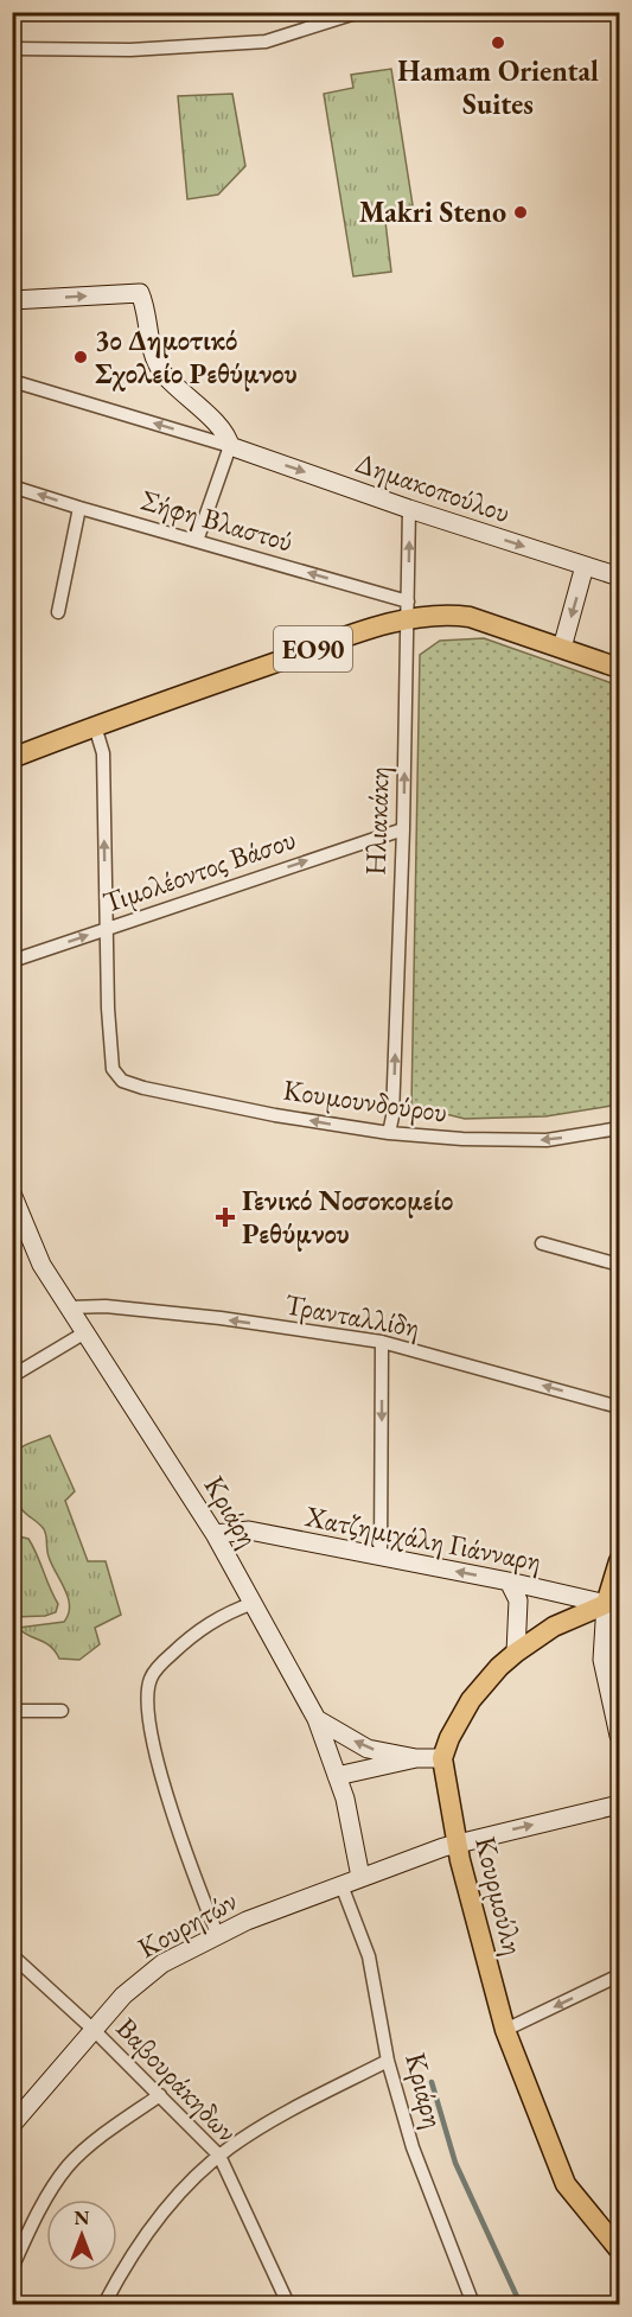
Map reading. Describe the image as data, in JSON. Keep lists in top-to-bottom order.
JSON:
{
  "streets": {
    "main road": ["ΕΟ90", "Κουρμούλη"],
    "street": [
      "Δημακοπούλου",
      "Σήφη Βλαστού",
      "Ηλιακάκη",
      "Τιμολέοντος Βάσου",
      "Κουμουνδούρου",
      "Τρανταλλίδη",
      "Κριάρη",
      "Χατζημιχάλη Γιάνναρη",
      "Κουρητών",
      "Βαβουράκηδων"
    ]
  },
  "crossings": [
    ["Δημακοπούλου", "Ηλιακάκη"],
    ["Σήφη Βλαστού", "ΕΟ90"],
    ["Σήφη Βλαστού", "Ηλιακάκη"],
    ["ΕΟ90", "Ηλιακάκη"],
    ["Ηλιακάκη", "Τιμολέοντος Βάσου"],
    ["Ηλιακάκη", "Κουμουνδούρου"],
    ["Τιμολέοντος Βάσου", "Κουμουνδούρου"],
    ["Τρανταλλίδη", "Κριάρη"],
    ["Κριάρη", "Χατζημιχάλη Γιάνναρη"],
    ["Κριάρη", "Κουρητών"],
    ["Κουρμούλη", "Κουρητών"],
    ["Κουρητών", "Βαβουράκηδων"]
  ],
  "one_way": [
    "Δημακοπούλου",
    "Σήφη Βλαστού",
    "Ηλιακάκη",
    "Τιμολέοντος Βάσου",
    "Κουμουνδούρου",
    "Τρανταλλίδη"
  ],
  "places": {
    "other": ["Hamam Oriental Suites", "Makri Steno", "3ο Δημοτικό Σχολείο Ρεθύμνου"],
    "health": ["Γενικό Νοσοκομείο Ρεθύμνου"]
  },
  "north": "top"
}
